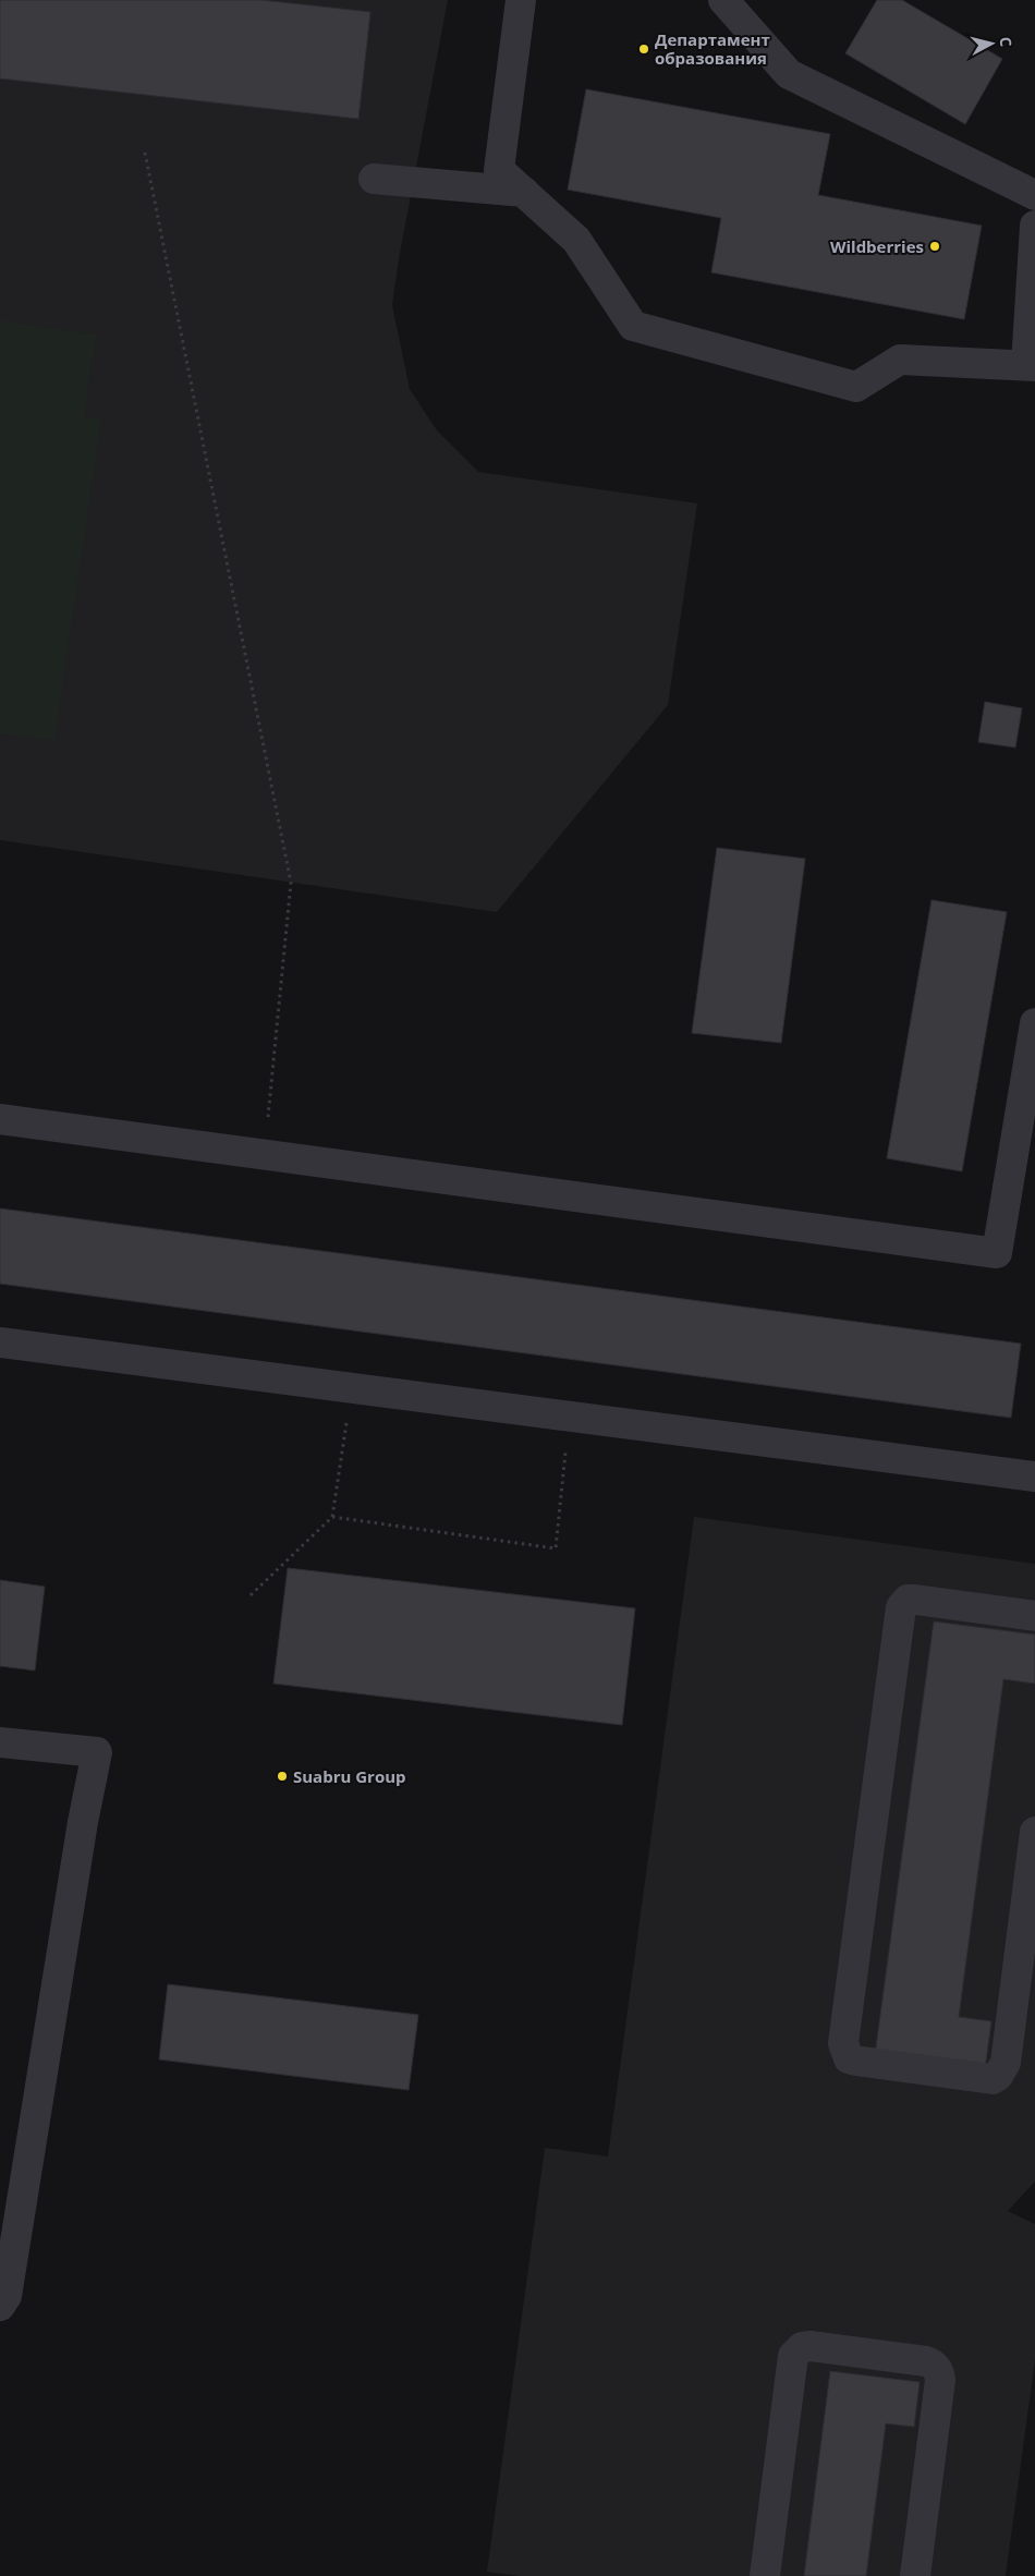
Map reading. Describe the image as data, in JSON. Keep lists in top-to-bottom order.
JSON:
{
  "places": ["Департамент образования", "Wildberries", "Suabru Group"],
  "north": "right"
}
